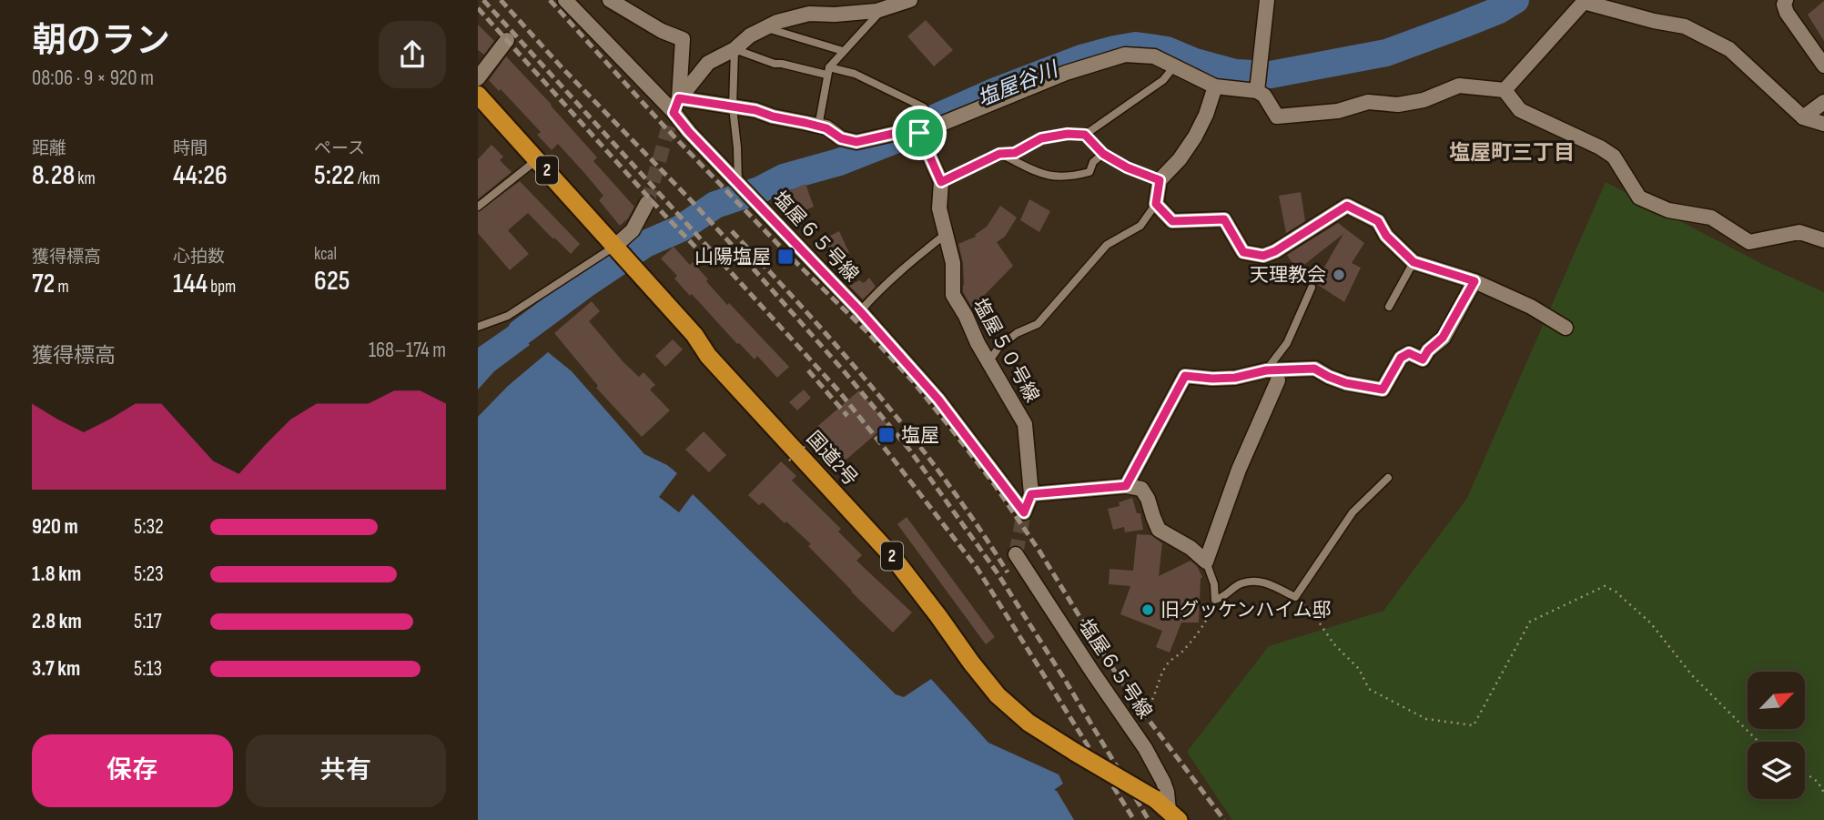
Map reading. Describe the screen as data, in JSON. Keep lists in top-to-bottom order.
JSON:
{
  "streets": {
    "highway": ["2", "国道2号"],
    "street": ["塩屋６５号線", "塩屋５０号線"]
  },
  "crossings": [
    ["塩屋６５号線", "塩屋５０号線"],
    ["塩屋６５号線", "国道2号"]
  ],
  "districts": ["塩屋町三丁目"],
  "water": ["塩屋谷川"],
  "places": {
    "transit": ["山陽塩屋", "塩屋"],
    "other": ["天理教会", "旧グッケンハイム邸"]
  },
  "north": "top right",
  "page": {
    "heading": ["朝のラン", "08:06 · 9 × 920 m"],
    "stats": [
      ["距離", "8.28 km"],
      ["時間", "44:26"],
      ["ペース", "5:22 /km"],
      ["獲得標高", "72 m"],
      ["心拍数", "144 bpm"],
      ["kcal", "625"]
    ],
    "chart": ["獲得標高", "168–174 m"],
    "list": [
      {
        "name": "920 m",
        "note": "5:32"
      },
      {
        "name": "1.8 km",
        "note": "5:23"
      },
      {
        "name": "2.8 km",
        "note": "5:17"
      },
      {
        "name": "3.7 km",
        "note": "5:13"
      }
    ],
    "buttons": ["保存", "共有"]
  }
}
